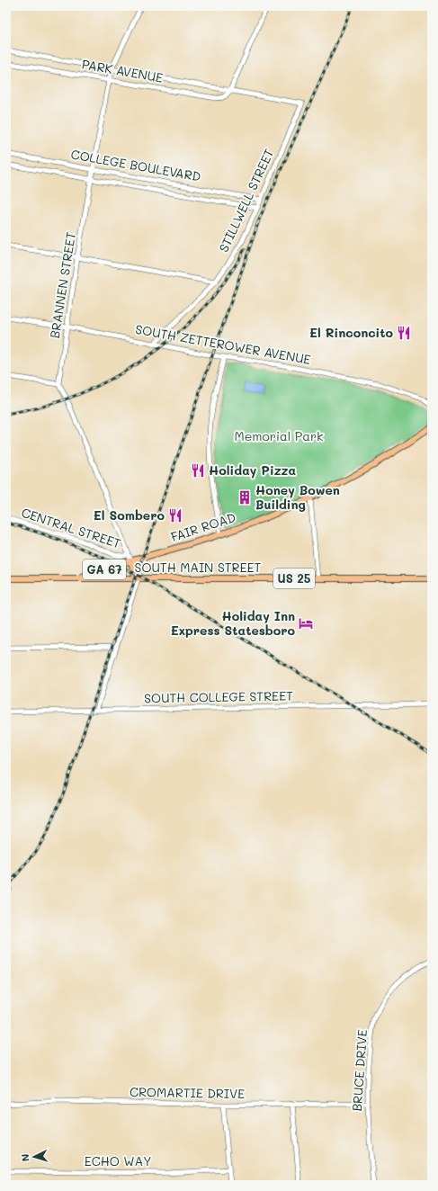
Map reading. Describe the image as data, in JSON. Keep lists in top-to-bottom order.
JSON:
{
  "streets": {
    "main road": [
      "FAIR ROAD",
      "SOUTH MAIN STREET",
      "GA 67",
      "US 25"
    ],
    "street": [
      "PARK AVENUE",
      "COLLEGE BOULEVARD",
      "STILLWELL STREET",
      "BRANNEN STREET",
      "SOUTH ZETTEROWER AVENUE",
      "CENTRAL STREET",
      "SOUTH COLLEGE STREET",
      "BRUCE DRIVE",
      "CROMARTIE DRIVE",
      "ECHO WAY"
    ]
  },
  "crossings": [
    ["PARK AVENUE", "STILLWELL STREET"],
    ["PARK AVENUE", "BRANNEN STREET"],
    ["COLLEGE BOULEVARD", "STILLWELL STREET"],
    ["COLLEGE BOULEVARD", "BRANNEN STREET"],
    ["STILLWELL STREET", "SOUTH ZETTEROWER AVENUE"],
    ["BRANNEN STREET", "SOUTH ZETTEROWER AVENUE"],
    ["FAIR ROAD", "GA 67"],
    ["SOUTH MAIN STREET", "GA 67"],
    ["BRUCE DRIVE", "CROMARTIE DRIVE"]
  ],
  "parks": ["Memorial Park"],
  "places": {
    "restaurant": ["El Rinconcito", "Holiday Pizza", "El Sombero"],
    "building": ["Honey Bowen Building"],
    "hotel": ["Holiday Inn Express Statesboro"]
  },
  "north": "left"
}
